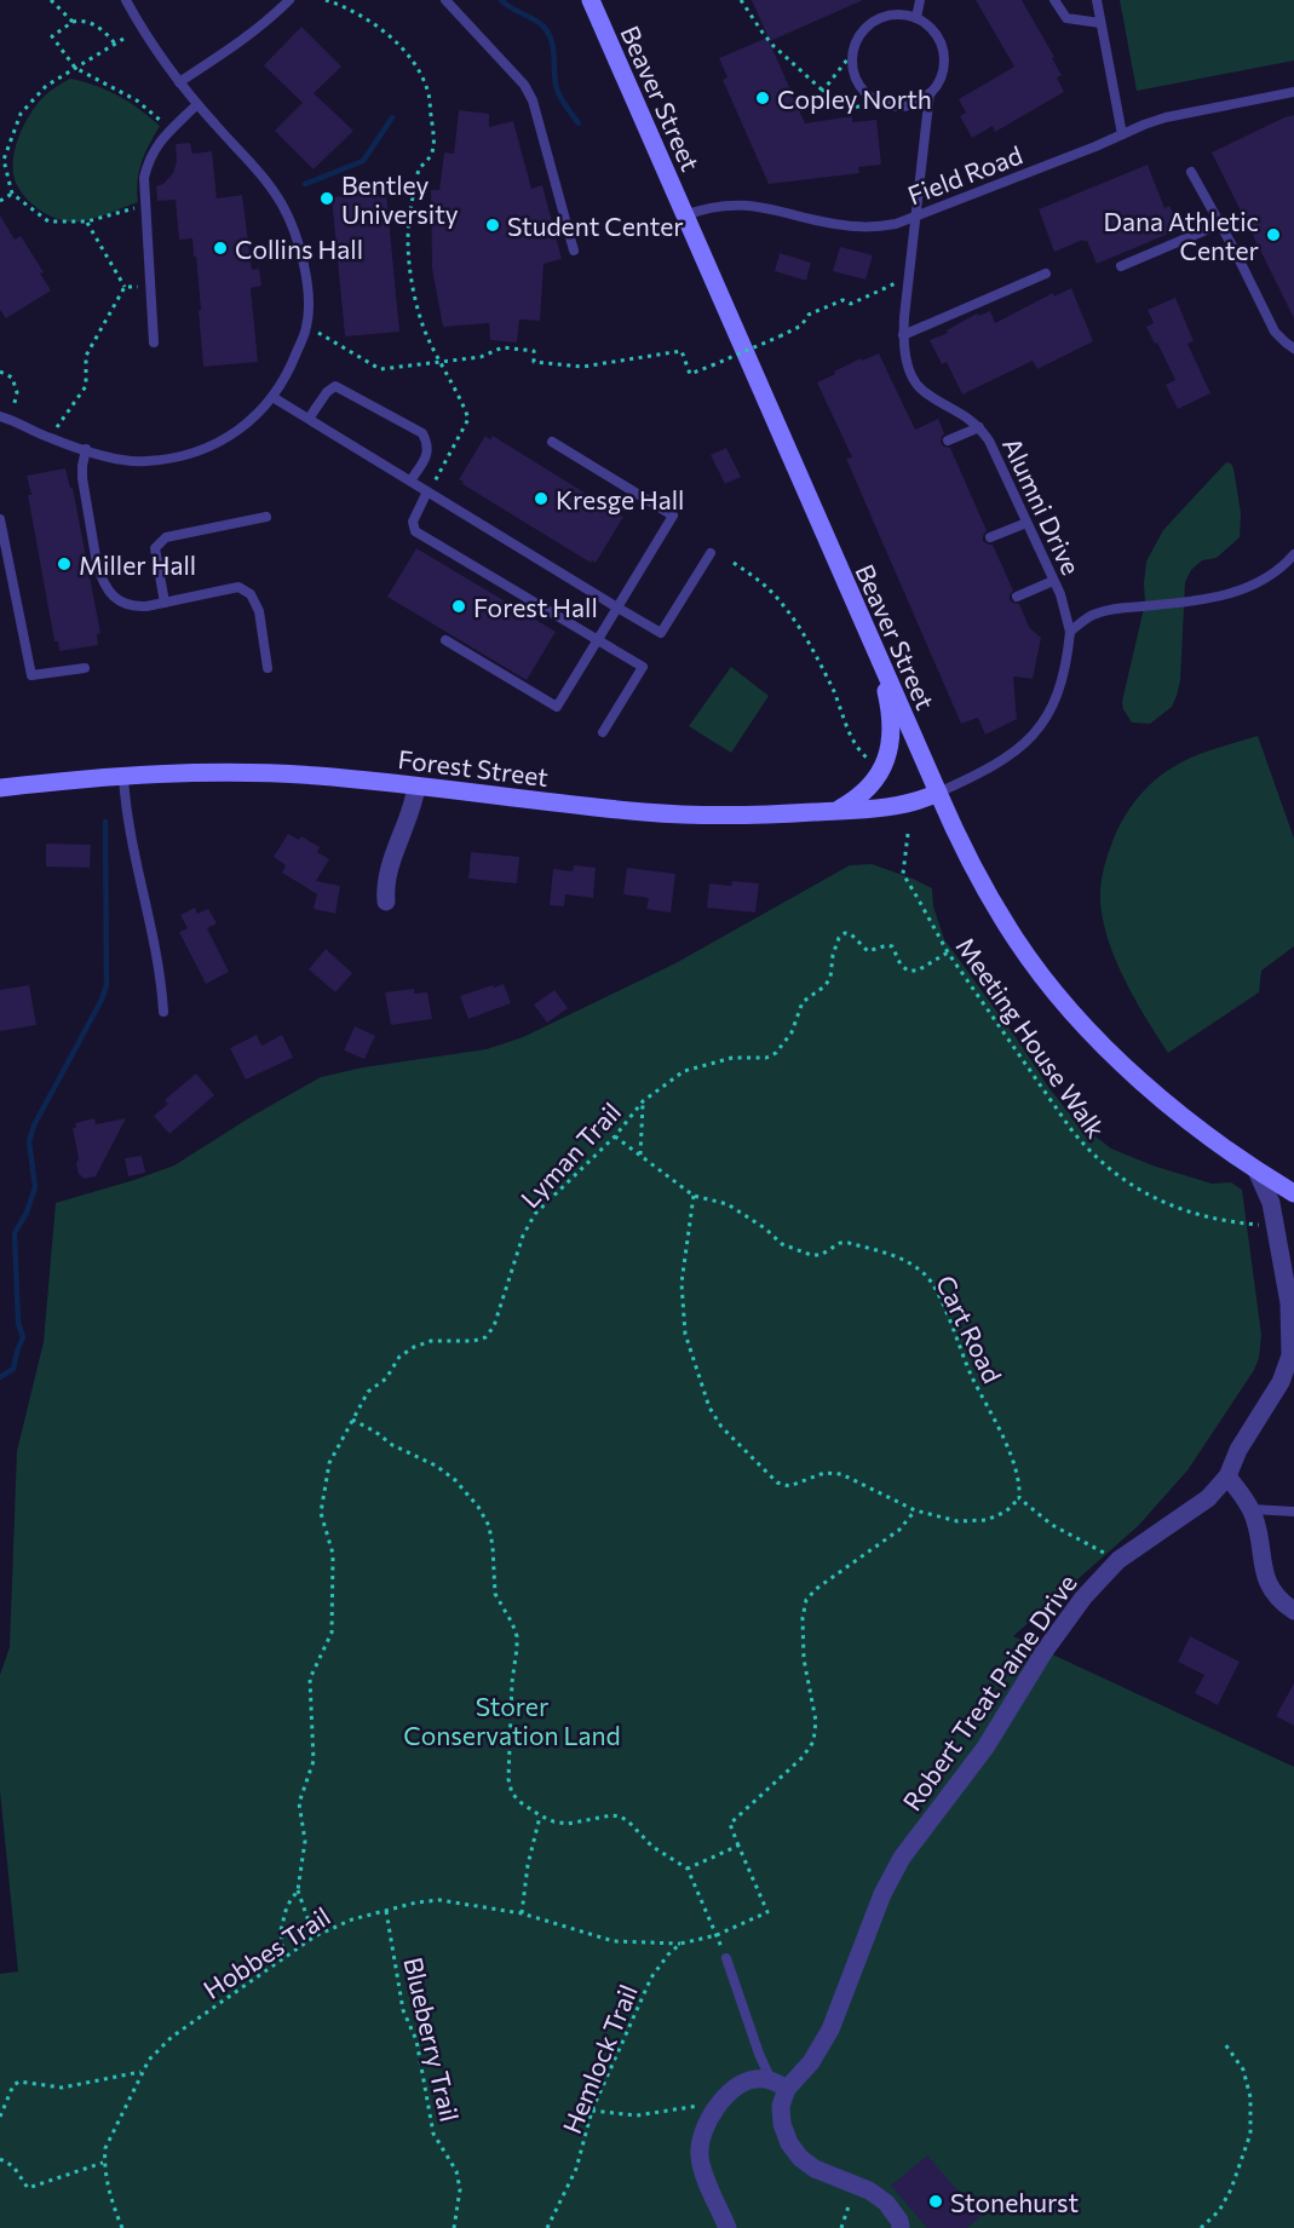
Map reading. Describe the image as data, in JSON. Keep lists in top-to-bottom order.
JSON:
{
  "streets": {
    "main road": ["Beaver Street", "Forest Street"],
    "street": ["Robert Treat Paine Drive"],
    "lane": ["Field Road", "Alumni Drive"],
    "path": [
      "Meeting House Walk",
      "Lyman Trail",
      "Cart Road",
      "Hobbes Trail",
      "Blueberry Trail",
      "Hemlock Trail"
    ]
  },
  "crossings": [
    ["Beaver Street", "Field Road"],
    ["Beaver Street", "Forest Street"],
    ["Beaver Street", "Robert Treat Paine Drive"],
    ["Field Road", "Alumni Drive"],
    ["Meeting House Walk", "Lyman Trail"],
    ["Lyman Trail", "Cart Road"],
    ["Lyman Trail", "Hobbes Trail"],
    ["Hobbes Trail", "Blueberry Trail"],
    ["Hobbes Trail", "Hemlock Trail"]
  ],
  "parks": ["Storer Conservation Land"],
  "places": [
    "Copley North",
    "Bentley University",
    "Student Center",
    "Dana Athletic Center",
    "Collins Hall",
    "Kresge Hall",
    "Miller Hall",
    "Forest Hall",
    "Stonehurst"
  ]
}
